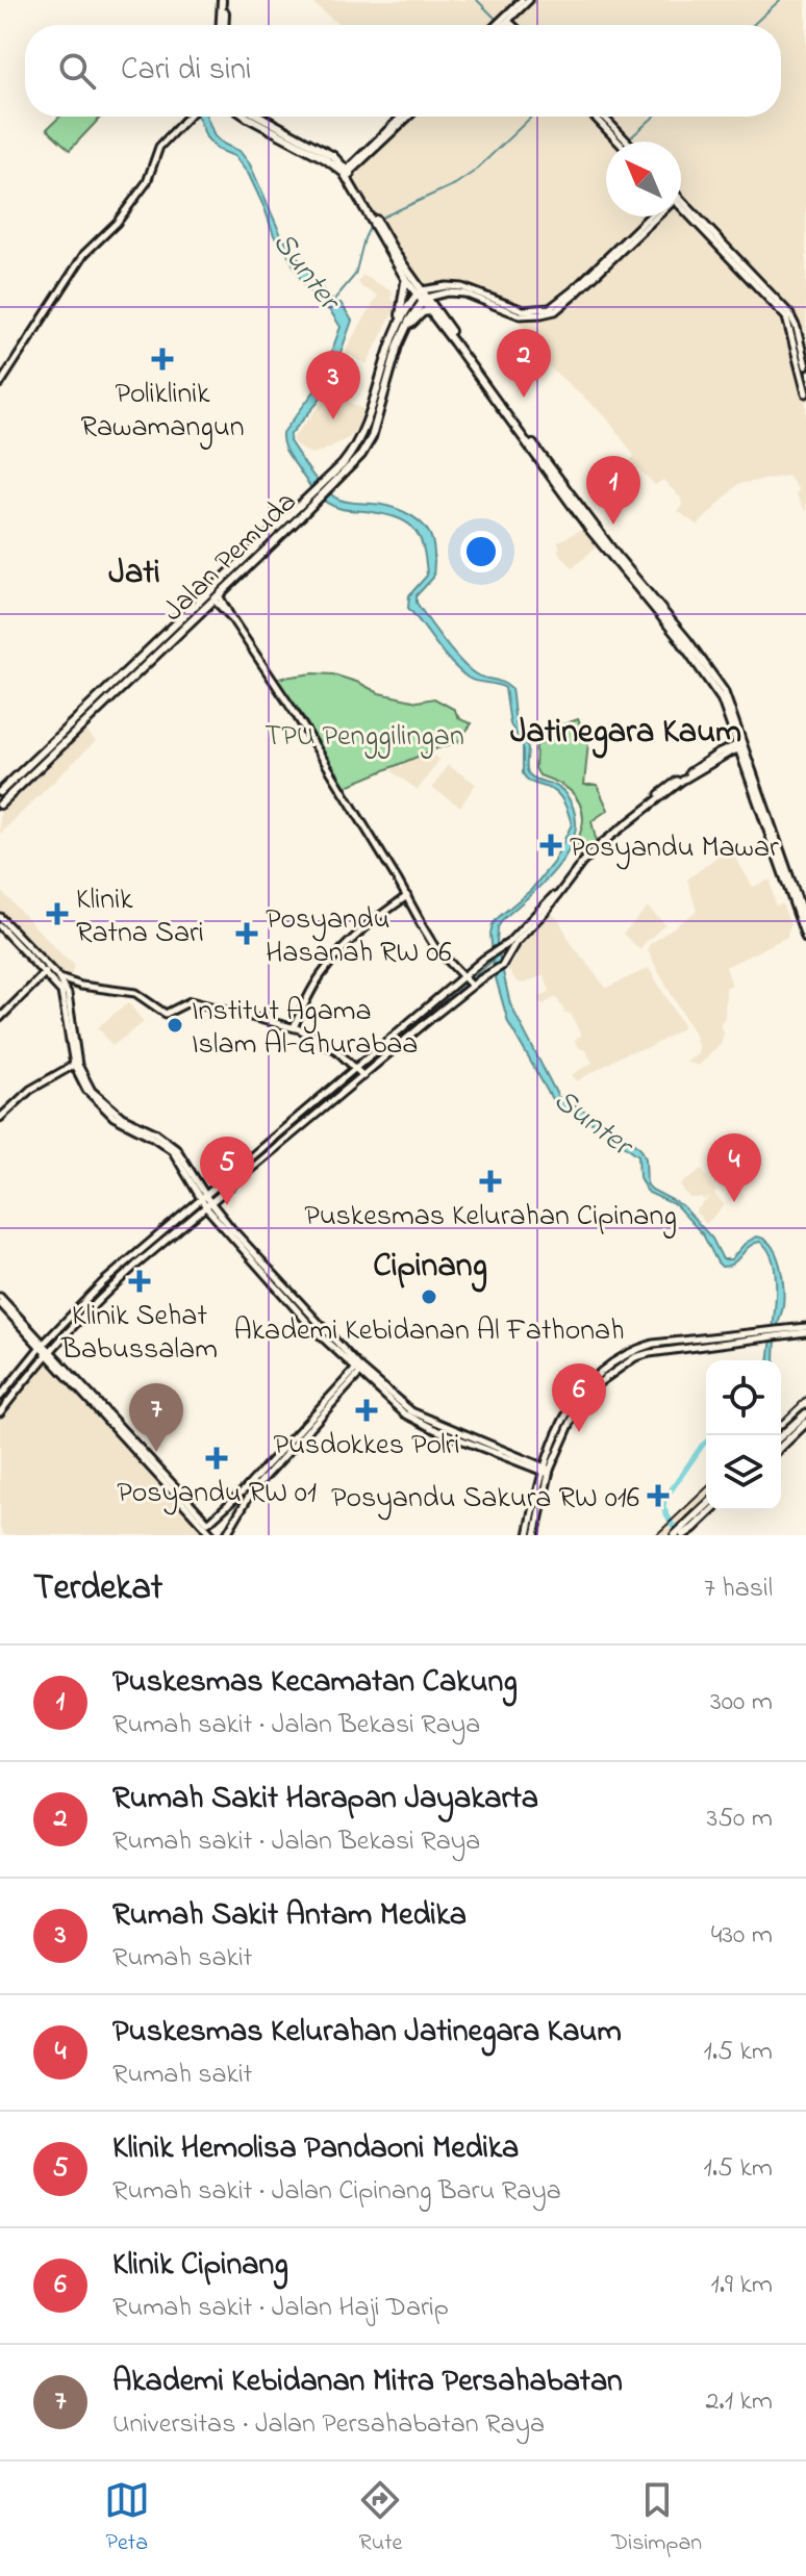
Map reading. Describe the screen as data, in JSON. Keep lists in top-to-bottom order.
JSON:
{
  "streets": {
    "main road": ["Jalan Pemuda"]
  },
  "districts": ["Jati", "Jatinegara Kaum", "Cipinang"],
  "water": ["Sunter"],
  "parks": ["TPU Penggilingan"],
  "places": {
    "health": [
      "Poliklinik Rawamangun",
      "Posyandu Mawar",
      "Klinik Ratna Sari",
      "Posyandu Hasanah RW 06",
      "Puskesmas Kelurahan Cipinang",
      "Klinik Sehat Babussalam",
      "Pusdokkes Polri",
      "Posyandu RW 01",
      "Posyandu Sakura RW 016"
    ],
    "other": ["Institut Agama Islam Al-Ghurabaa", "Akademi Kebidanan Al Fathonah"]
  },
  "north": "top left",
  "page": {
    "search": "Cari di sini",
    "pins": [
      "2",
      "3",
      "1",
      "4",
      "5",
      "6",
      "7"
    ],
    "heading": ["Terdekat", "7 hasil"],
    "list": [
      {
        "mark": "1",
        "name": "Puskesmas Kecamatan Cakung",
        "note": "Rumah sakit · Jalan Bekasi Raya",
        "value": "300 m"
      },
      {
        "mark": "2",
        "name": "Rumah Sakit Harapan Jayakarta",
        "note": "Rumah sakit · Jalan Bekasi Raya",
        "value": "350 m"
      },
      {
        "mark": "3",
        "name": "Rumah Sakit Antam Medika",
        "note": "Rumah sakit",
        "value": "430 m"
      },
      {
        "mark": "4",
        "name": "Puskesmas Kelurahan Jatinegara Kaum",
        "note": "Rumah sakit",
        "value": "1.5 km"
      },
      {
        "mark": "5",
        "name": "Klinik Hemolisa Pandaoni Medika",
        "note": "Rumah sakit · Jalan Cipinang Baru Raya",
        "value": "1.5 km"
      },
      {
        "mark": "6",
        "name": "Klinik Cipinang",
        "note": "Rumah sakit · Jalan Haji Darip",
        "value": "1.9 km"
      },
      {
        "mark": "7",
        "name": "Akademi Kebidanan Mitra Persahabatan",
        "note": "Universitas · Jalan Persahabatan Raya",
        "value": "2.1 km"
      }
    ],
    "nav": ["Peta", "Rute", "Disimpan"]
  }
}
